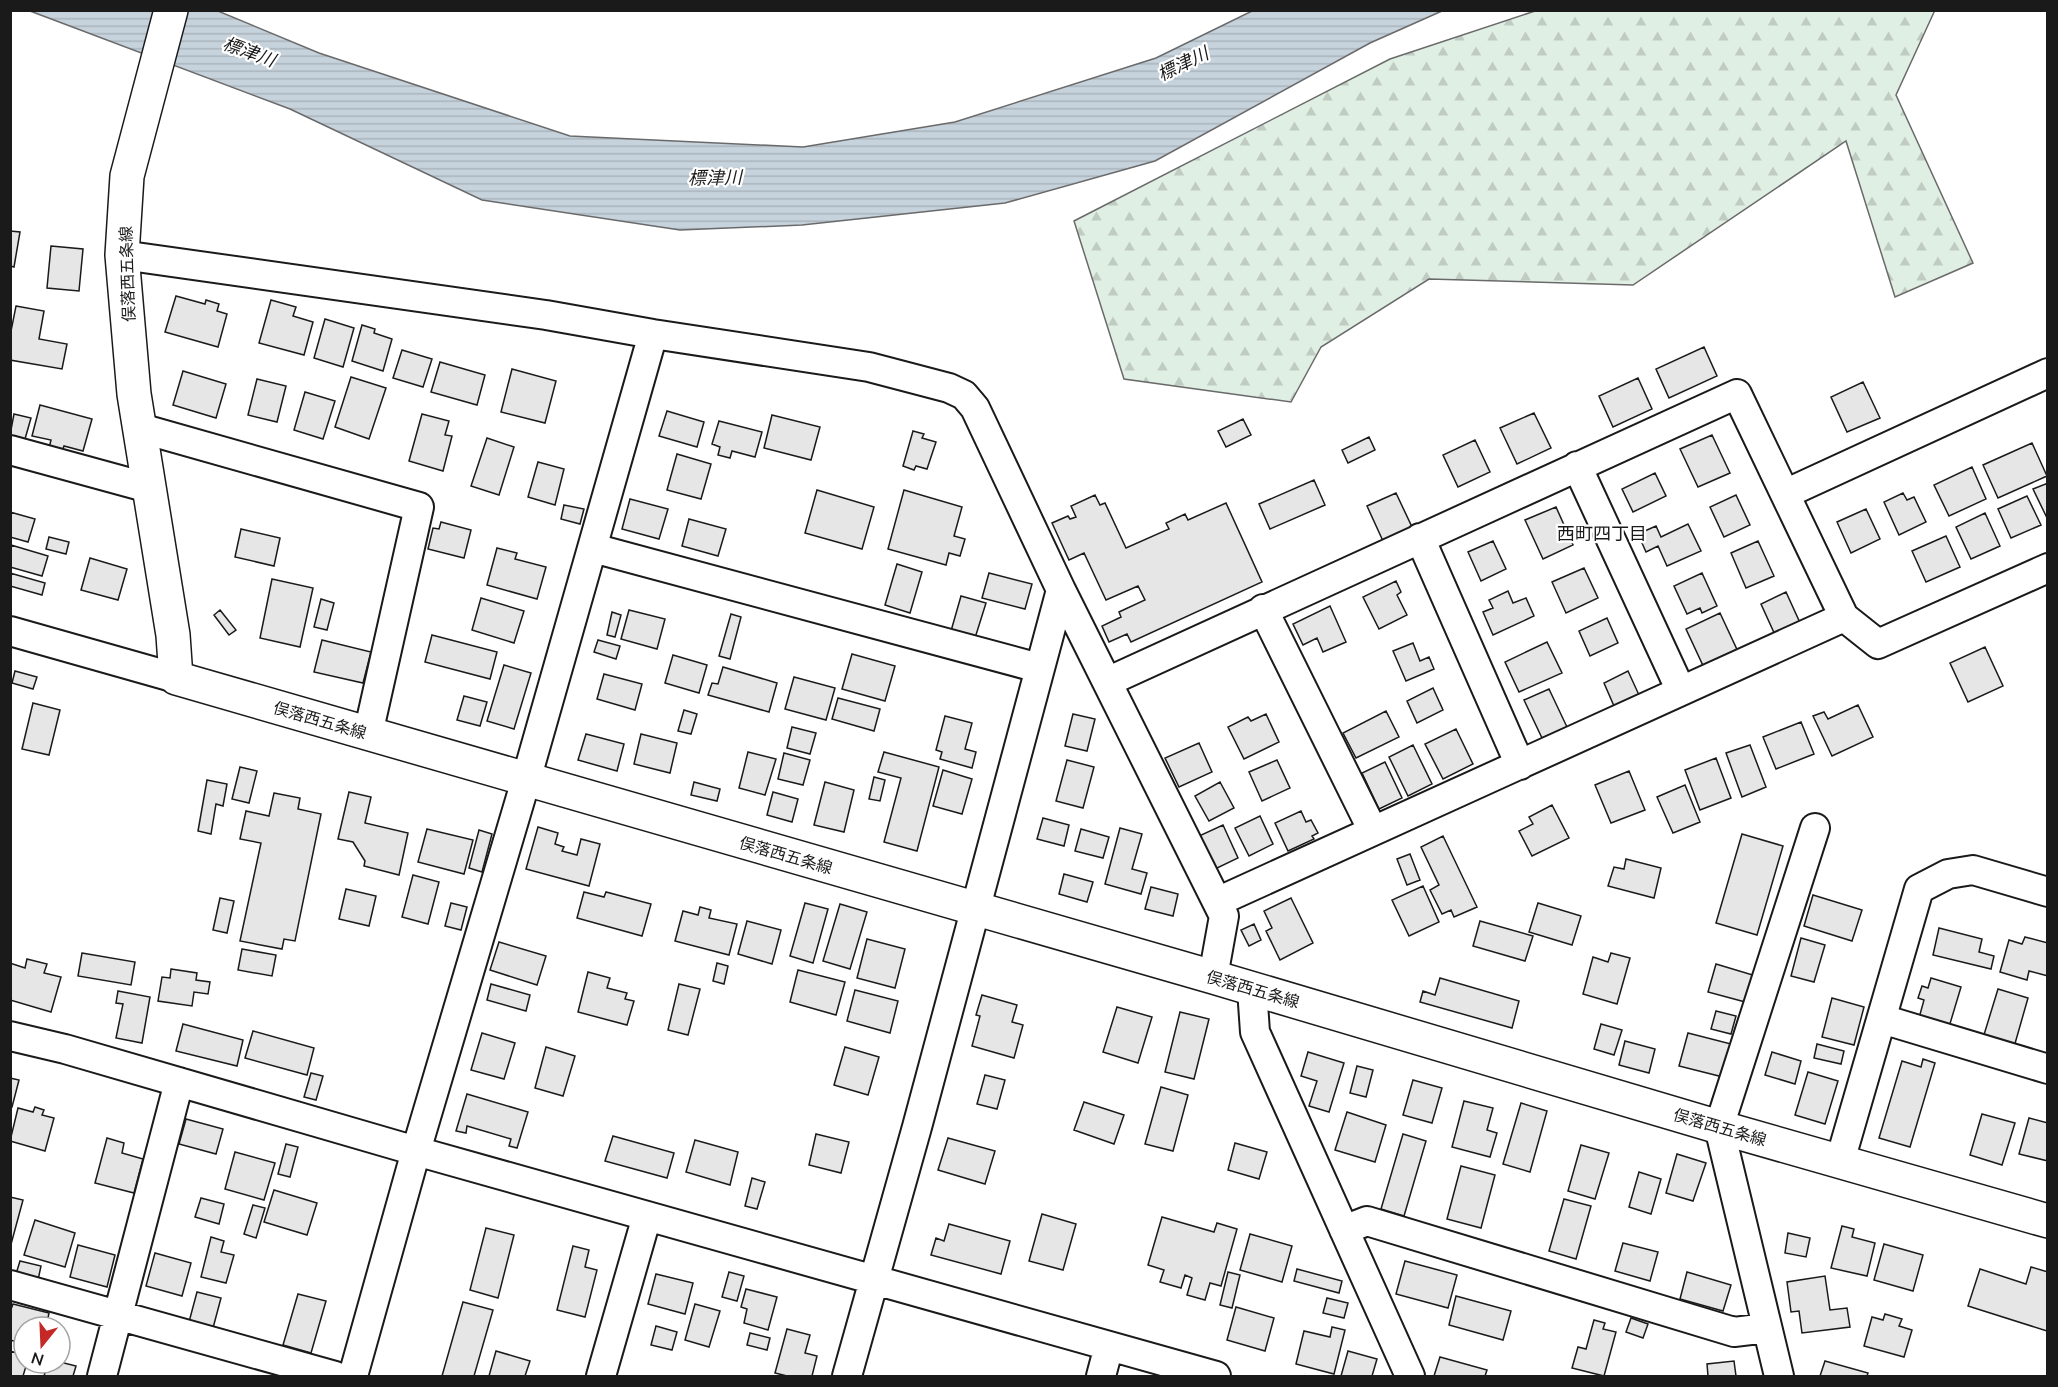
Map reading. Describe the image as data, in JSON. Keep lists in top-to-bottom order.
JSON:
{
  "streets": {
    "main road": ["俣落西五条線"]
  },
  "districts": ["西町四丁目"],
  "water": ["標津川"],
  "north": "bottom"
}
